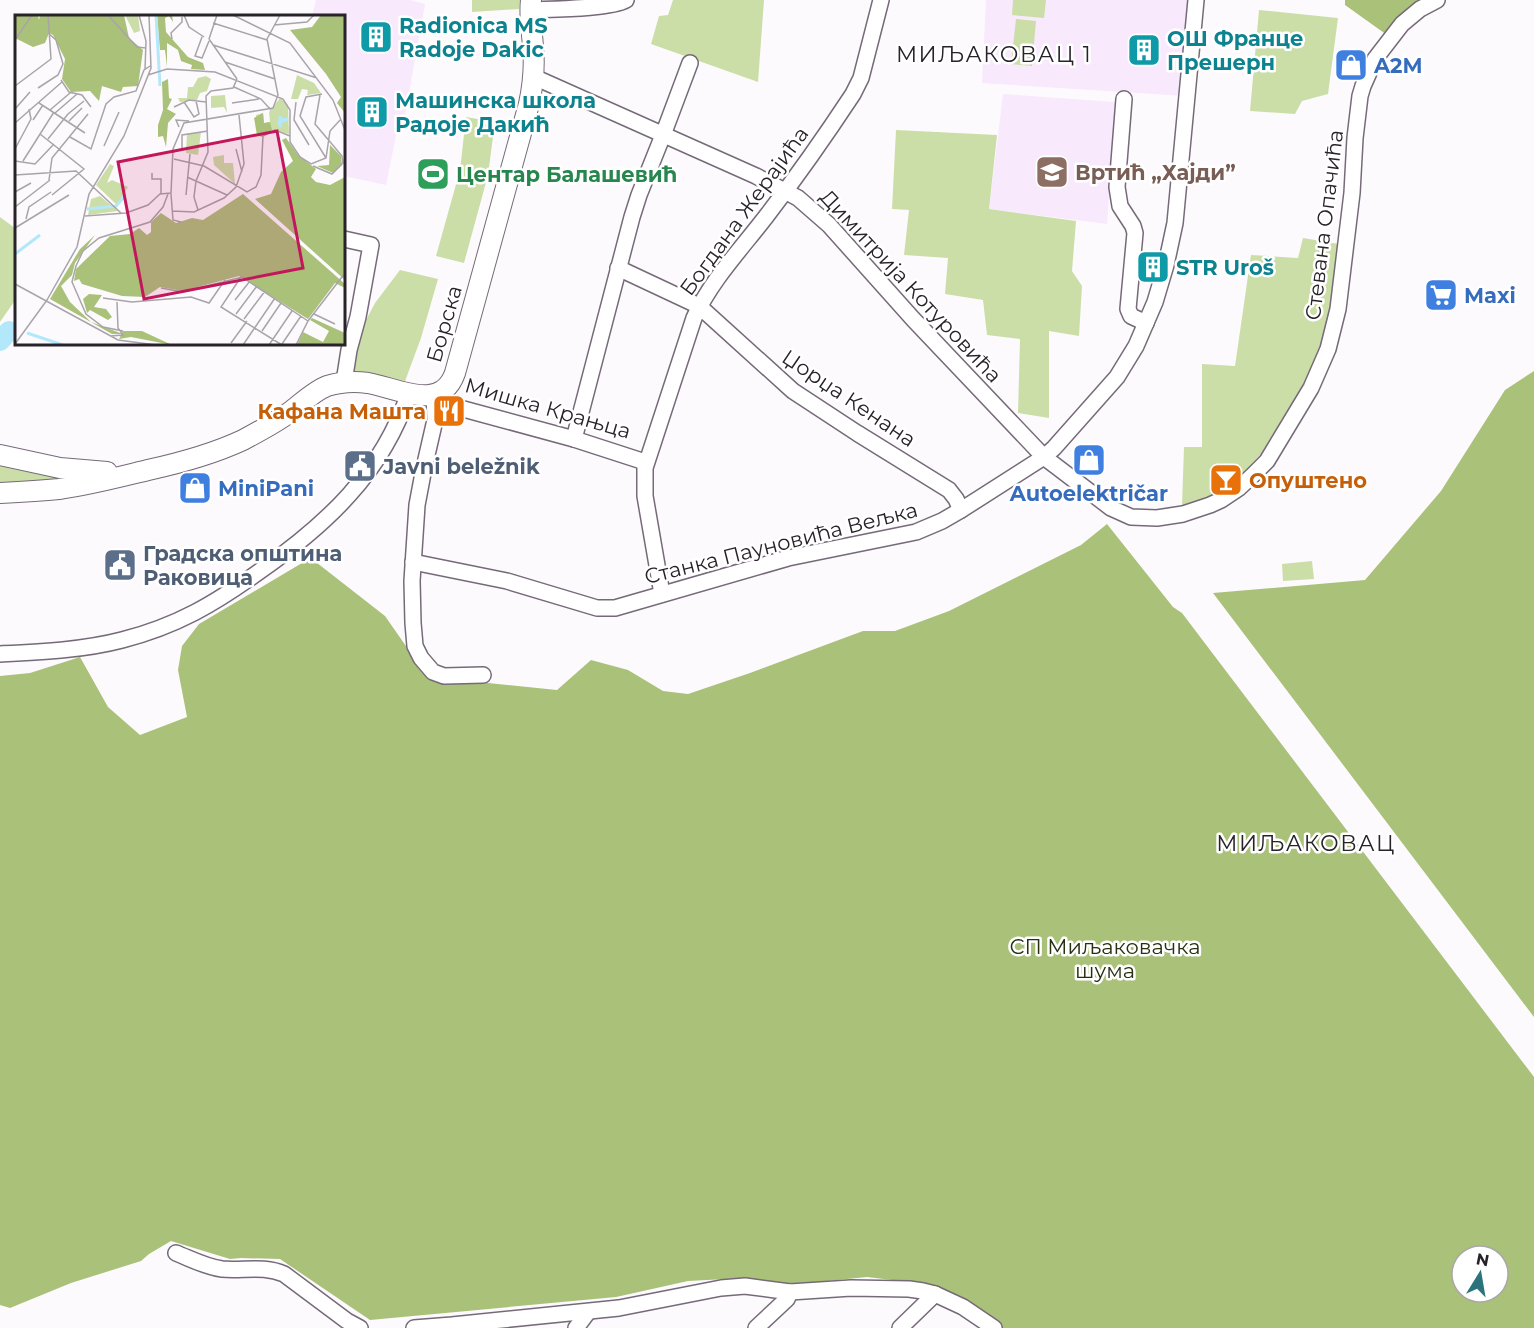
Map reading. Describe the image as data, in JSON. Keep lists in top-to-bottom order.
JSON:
{
  "streets": {
    "main road": ["Борска", "Мишка Крањца"],
    "street": [
      "Богдана Жерајића",
      "Стевана Опачића",
      "Димитрија Котуровића",
      "Џорџа Кенана",
      "Станка Пауновића Вељка"
    ]
  },
  "crossings": [
    ["Богдана Жерајића", "Димитрија Котуровића"],
    ["Богдана Жерајића", "Џорџа Кенана"],
    ["Богдана Жерајића", "Мишка Крањца"],
    ["Богдана Жерајића", "Станка Пауновића Вељка"],
    ["Стевана Опачића", "Димитрија Котуровића"],
    ["Стевана Опачића", "Станка Пауновића Вељка"],
    ["Димитрија Котуровића", "Борска"],
    ["Димитрија Котуровића", "Станка Пауновића Вељка"],
    ["Борска", "Мишка Крањца"],
    ["Џорџа Кенана", "Станка Пауновића Вељка"]
  ],
  "districts": ["МИЉАКОВАЦ 1", "МИЉАКОВАЦ"],
  "parks": ["СП Миљаковачка шума"],
  "places": {
    "building": [
      "Radionica MS Radoje Dakic",
      "ОШ Франце Прешерн",
      "Машинска школа Радоје Дакић",
      "STR Uroš"
    ],
    "shop": ["A2M", "Autoelektričar", "MiniPani"],
    "school or university": ["Вртић „Хајди”"],
    "sports": ["Центар Балашевић"],
    "supermarket": ["Maxi"],
    "restaurant": ["Кафана Машта"],
    "public building": ["Javni beležnik", "Градска општина Раковица"],
    "bar": ["Опуштено"]
  },
  "north": "top"
}
